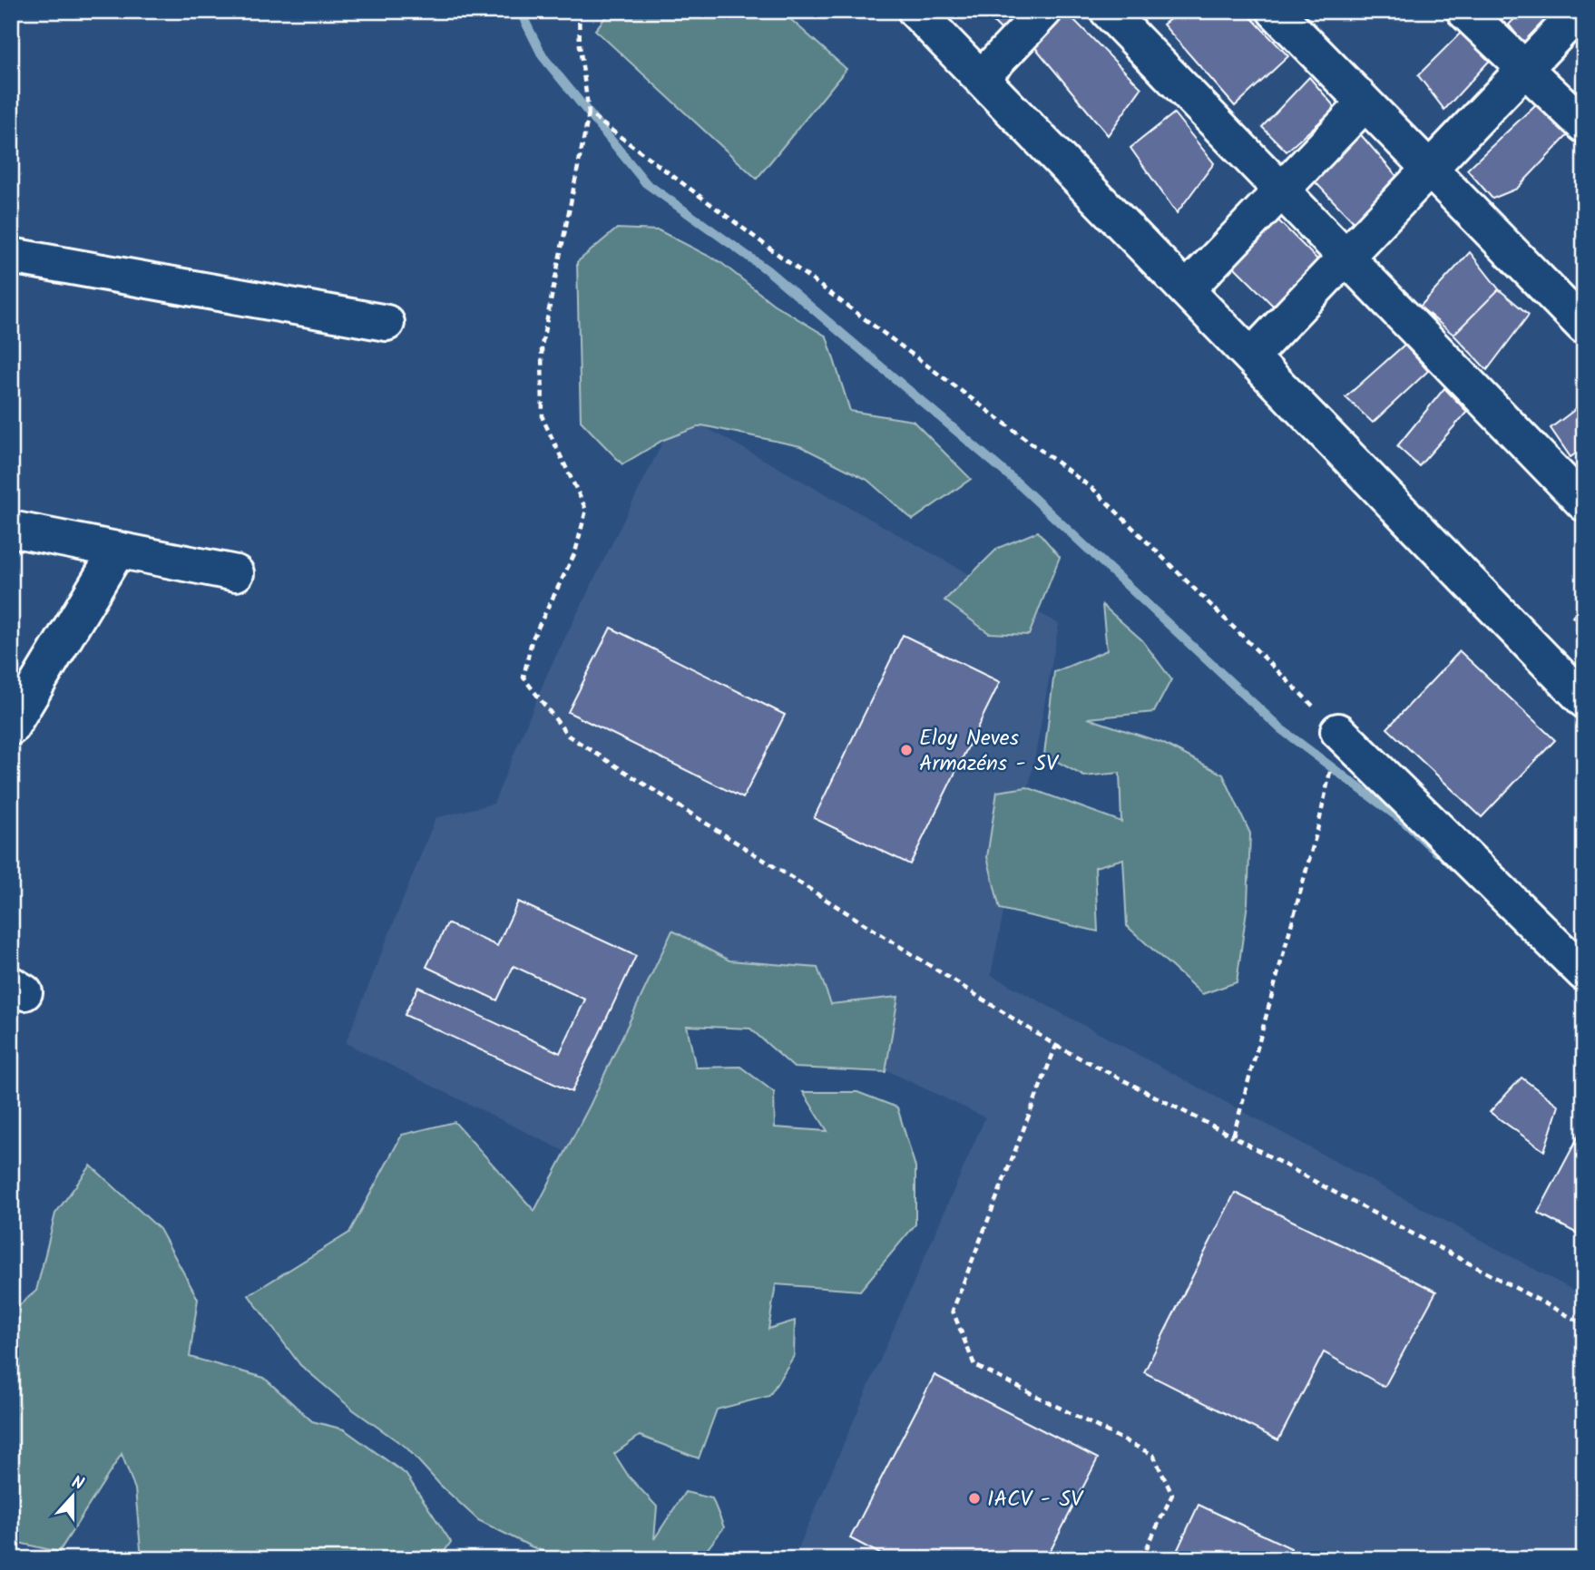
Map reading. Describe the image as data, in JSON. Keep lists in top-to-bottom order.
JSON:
{
  "places": ["Eloy Neves Armazéns - SV", "IACV - SV"],
  "north": "top"
}
